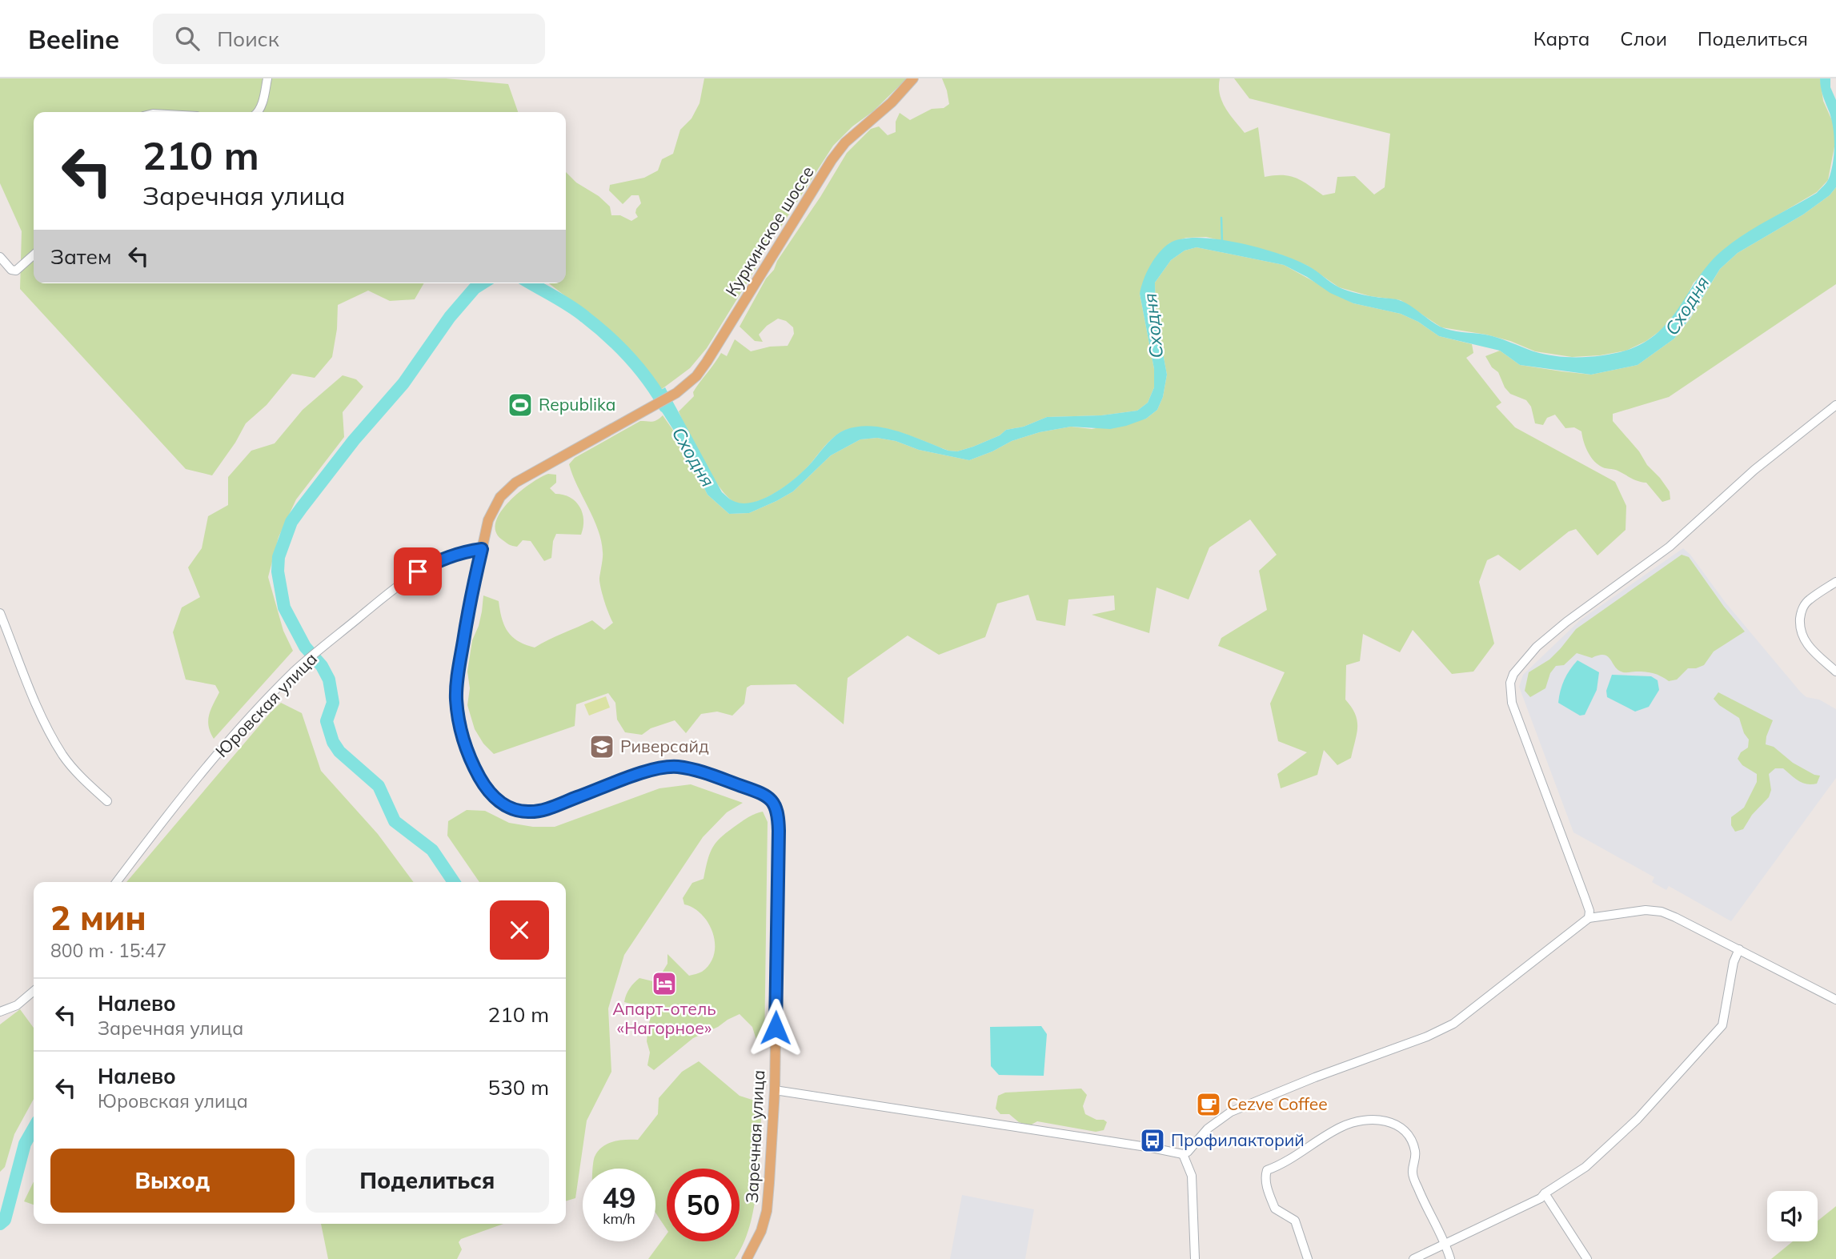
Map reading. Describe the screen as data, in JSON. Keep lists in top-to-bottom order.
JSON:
{
  "streets": {
    "main road": ["Куркинское шоссе", "Заречная улица"],
    "street": ["Юровская улица"]
  },
  "crossings": [
    ["Куркинское шоссе", "Заречная улица"],
    ["Юровская улица", "Заречная улица"]
  ],
  "water": ["Сходня"],
  "places": {
    "sports": ["Republika"],
    "school or university": ["Риверсайд"],
    "hotel": ["Апарт-отель «Нагорное»"],
    "cafe": ["Cezve Coffee"],
    "bus stop": ["Профилакторий"]
  },
  "page": {
    "header": "Beeline",
    "search": "Поиск",
    "nav": ["Карта", "Слои", "Поделиться"],
    "turn": ["210 m", "Заречная улица"],
    "then": "Затем",
    "heading": ["2 мин", "800 m · 15:47"],
    "list": [
      {
        "name": "Налево",
        "note": "Заречная улица",
        "value": "210 m"
      },
      {
        "name": "Налево",
        "note": "Юровская улица",
        "value": "530 m"
      }
    ],
    "buttons": ["Выход", "Поделиться"],
    "speed": "49 km/h",
    "limit": "50"
  }
}
